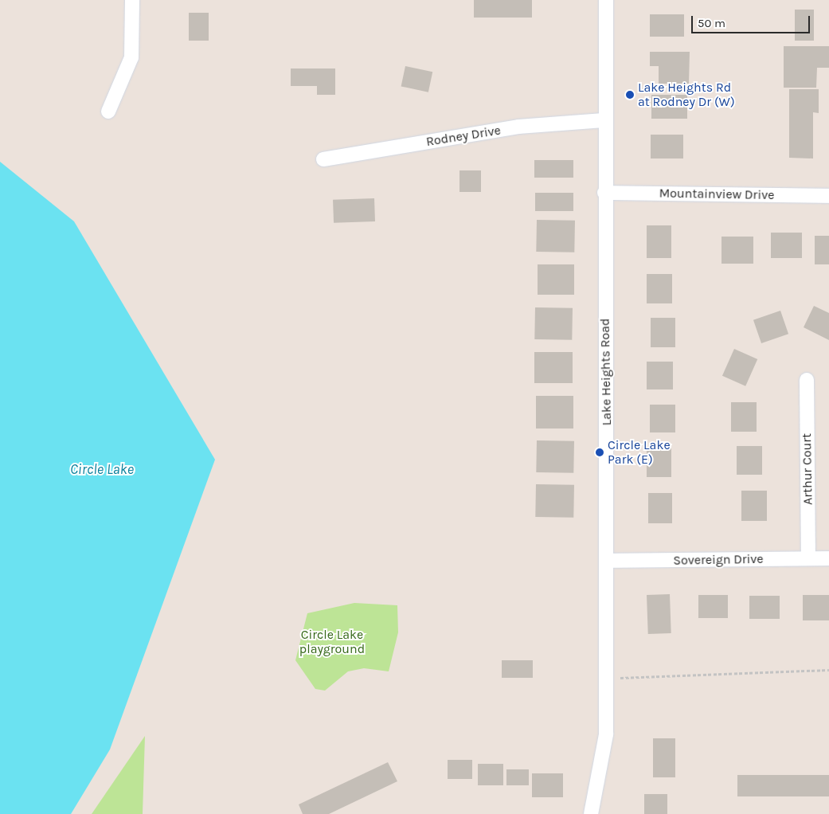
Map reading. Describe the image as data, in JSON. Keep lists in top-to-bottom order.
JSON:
{
  "streets": {
    "street": [
      "Rodney Drive",
      "Mountainview Drive",
      "Lake Heights Road",
      "Arthur Court",
      "Sovereign Drive"
    ]
  },
  "crossings": [
    ["Rodney Drive", "Lake Heights Road"],
    ["Mountainview Drive", "Lake Heights Road"],
    ["Lake Heights Road", "Sovereign Drive"],
    ["Arthur Court", "Sovereign Drive"]
  ],
  "water": ["Circle Lake"],
  "parks": ["Circle Lake playground"],
  "places": ["Lake Heights Rd at Rodney Dr (W)", "Circle Lake Park (E)"],
  "scale_bar": "50 m"
}
